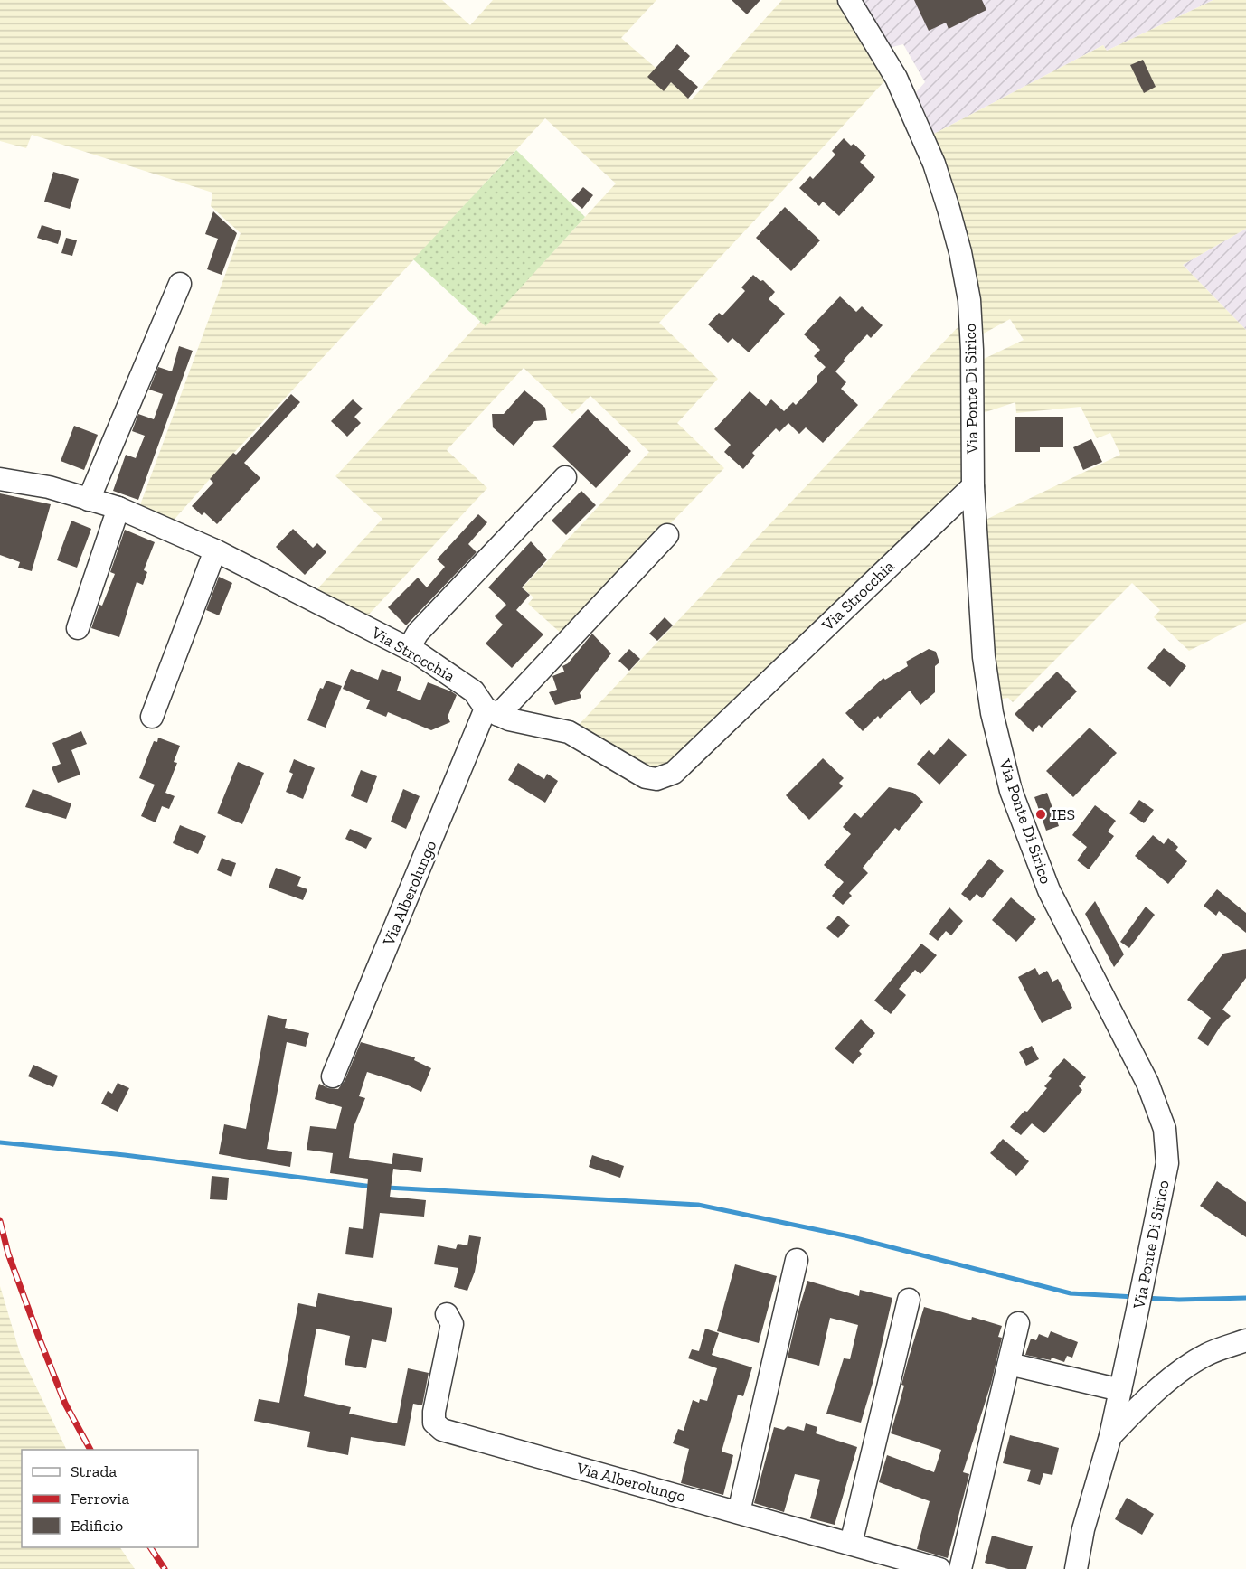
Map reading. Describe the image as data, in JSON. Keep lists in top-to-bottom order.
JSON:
{
  "streets": {
    "street": ["Via Ponte Di Sirico", "Via Strocchia", "Via Alberolungo"]
  },
  "crossings": [
    ["Via Ponte Di Sirico", "Via Strocchia"],
    ["Via Strocchia", "Via Alberolungo"]
  ],
  "places": ["IES"],
  "legend": ["Strada", "Ferrovia", "Edificio"]
}
